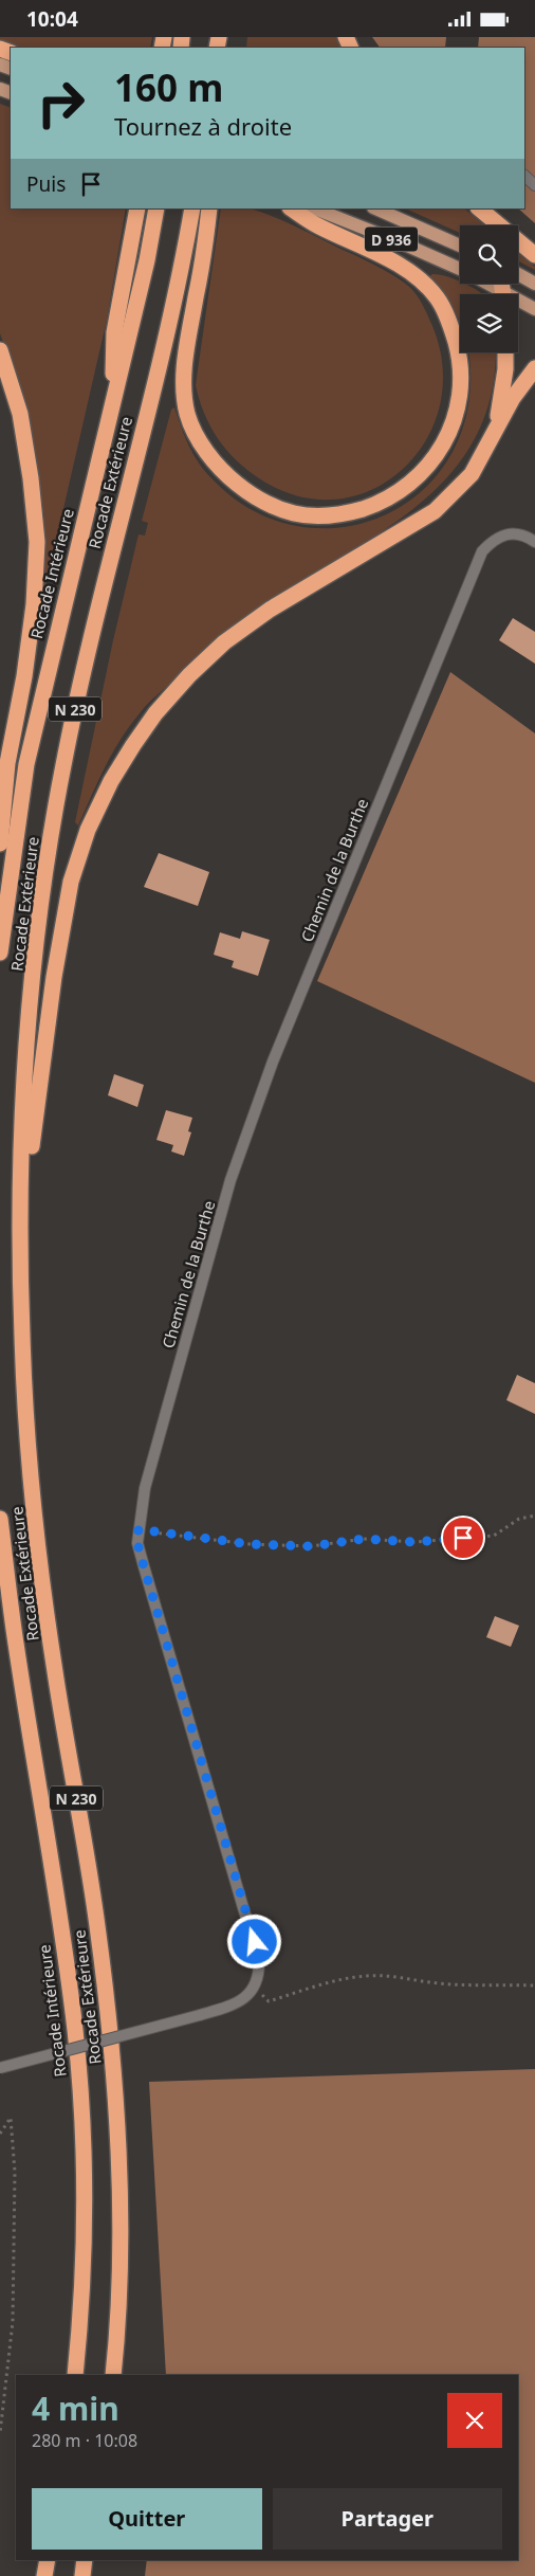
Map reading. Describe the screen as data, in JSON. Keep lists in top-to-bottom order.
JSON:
{
  "streets": {
    "highway": ["Rocade Extérieure", "Rocade Intérieure", "N 230"],
    "main road": ["D 936"],
    "street": ["Chemin de la Burthe"]
  },
  "page": {
    "status": "10:04",
    "turn": ["160 m", "Tournez à droite"],
    "then": "Puis",
    "heading": ["4 min", "280 m · 10:08"],
    "buttons": ["Quitter", "Partager"]
  }
}
